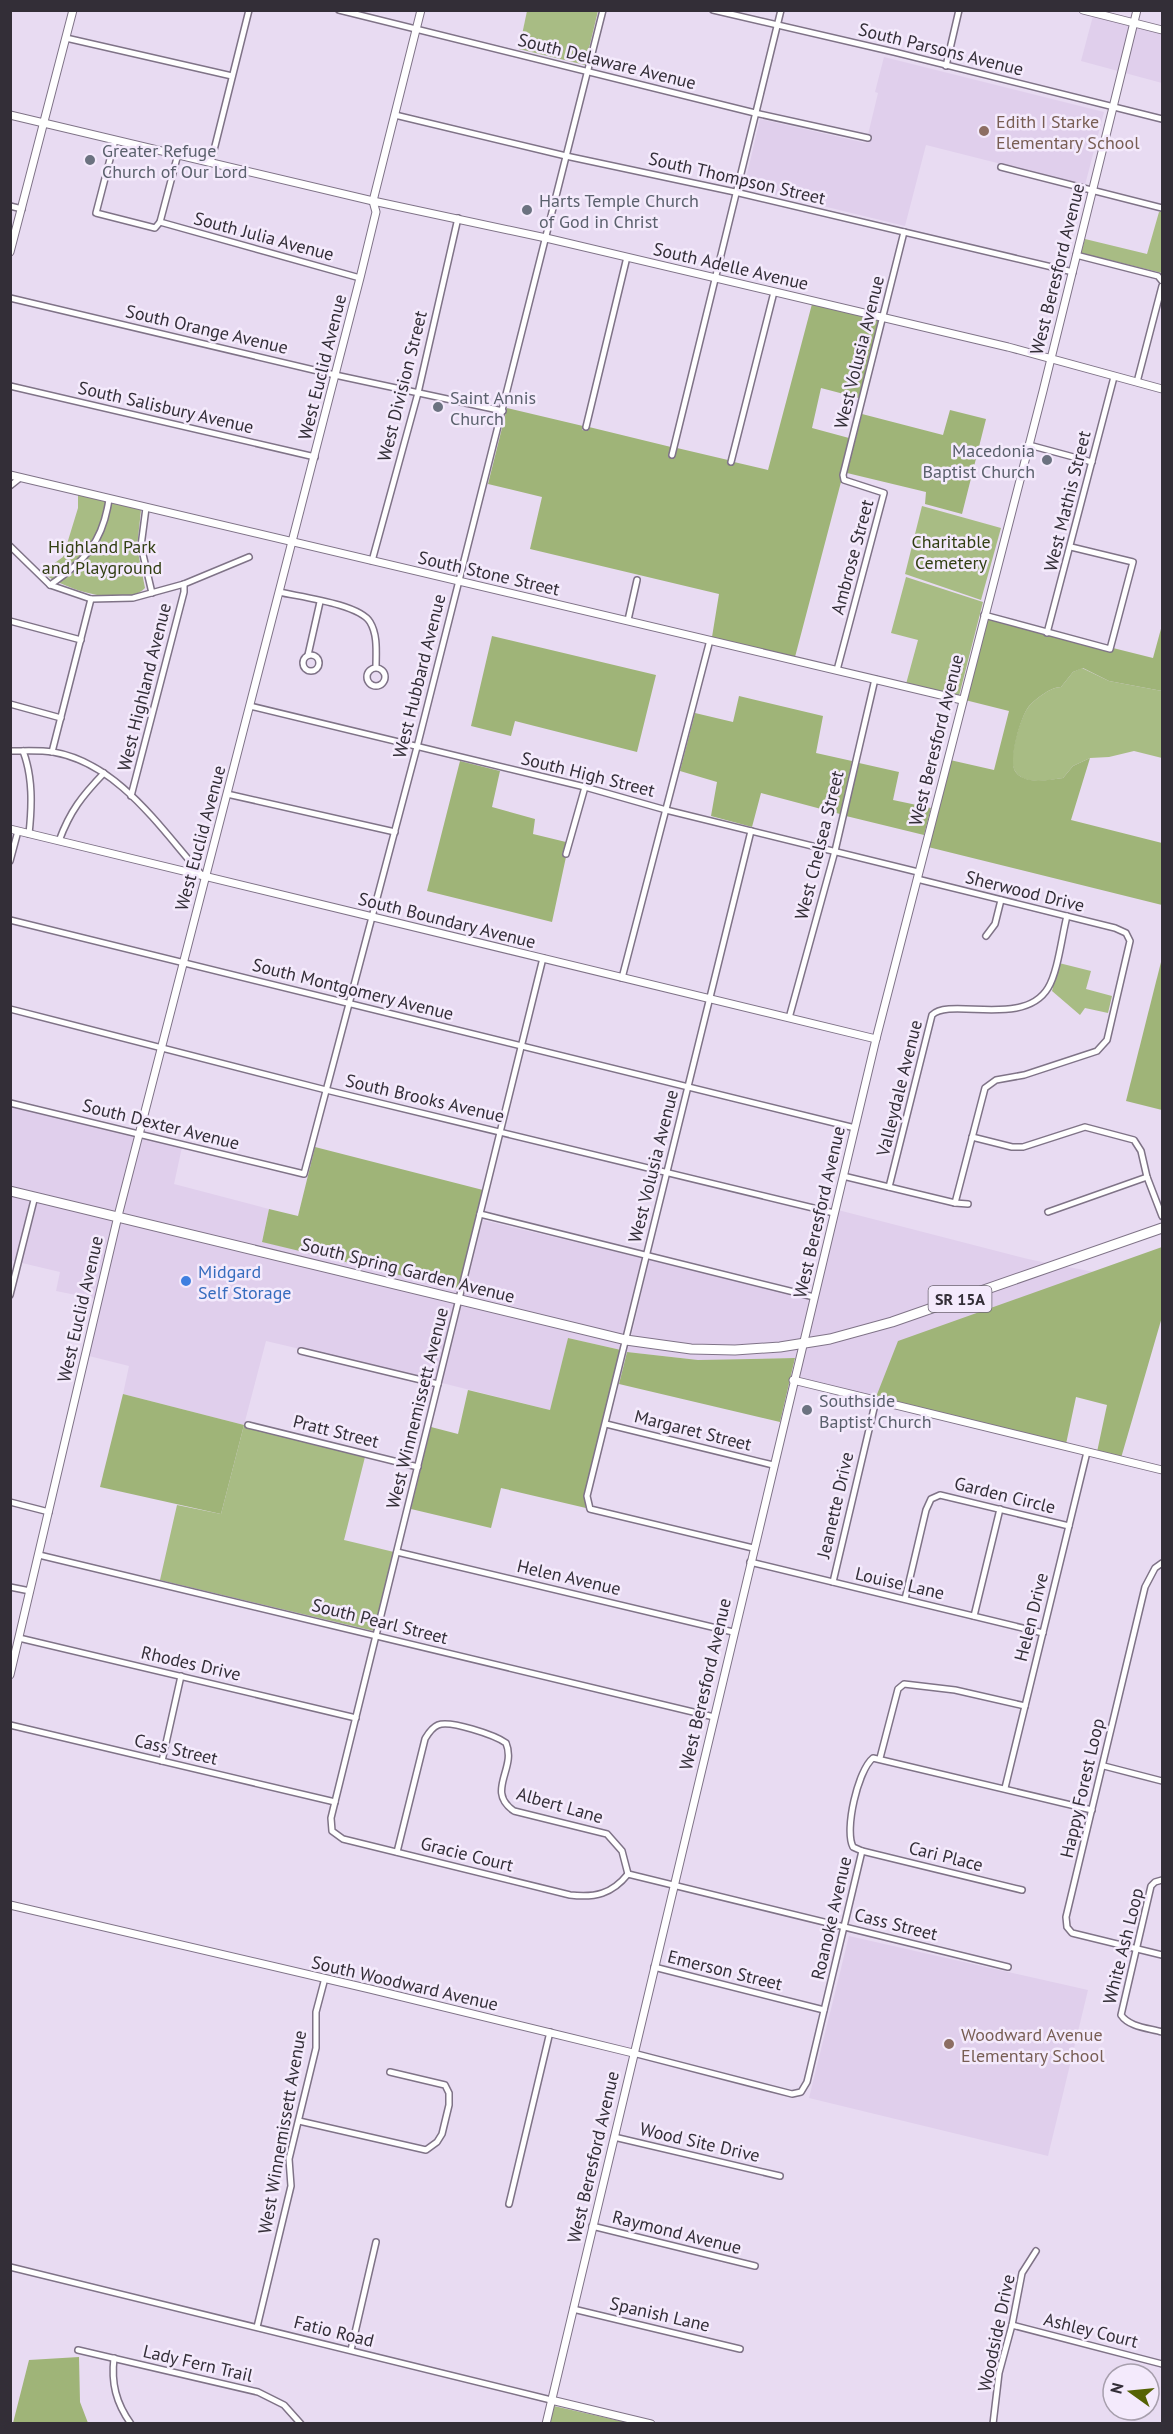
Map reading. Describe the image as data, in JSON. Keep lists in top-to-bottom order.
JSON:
{
  "streets": {
    "highway": ["South Spring Garden Avenue", "SR 15A"],
    "street": [
      "South Parsons Avenue",
      "South Delaware Avenue",
      "South Thompson Street",
      "South Julia Avenue",
      "South Adelle Avenue",
      "West Beresford Avenue",
      "South Orange Avenue",
      "West Volusia Avenue",
      "West Euclid Avenue",
      "West Division Street",
      "South Salisbury Avenue",
      "West Mathis Street",
      "Ambrose Street",
      "South Stone Street",
      "West Hubbard Avenue",
      "West Highland Avenue",
      "South High Street",
      "West Chelsea Street",
      "Sherwood Drive",
      "South Boundary Avenue",
      "South Montgomery Avenue",
      "Valleydale Avenue",
      "South Brooks Avenue",
      "South Dexter Avenue",
      "West Winnemissett Avenue",
      "Margaret Street",
      "Pratt Street",
      "Garden Circle",
      "Jeanette Drive",
      "Helen Avenue",
      "Louise Lane",
      "Helen Drive",
      "South Pearl Street",
      "Rhodes Drive",
      "Cass Street",
      "Happy Forest Loop",
      "Albert Lane",
      "Gracie Court",
      "Cari Place",
      "Roanoke Avenue",
      "White Ash Loop",
      "Emerson Street",
      "South Woodward Avenue",
      "Wood Site Drive",
      "Raymond Avenue",
      "Spanish Lane",
      "Ashley Court",
      "Fatio Road",
      "Woodside Drive",
      "Lady Fern Trail"
    ]
  },
  "crossings": [
    ["South Parsons Avenue", "West Beresford Avenue"],
    ["South Delaware Avenue", "West Euclid Avenue"],
    ["South Delaware Avenue", "West Hubbard Avenue"],
    ["South Thompson Street", "West Beresford Avenue"],
    ["South Thompson Street", "West Volusia Avenue"],
    ["South Thompson Street", "West Euclid Avenue"],
    ["South Thompson Street", "West Hubbard Avenue"],
    ["South Julia Avenue", "West Euclid Avenue"],
    ["South Adelle Avenue", "West Beresford Avenue"],
    ["South Adelle Avenue", "West Volusia Avenue"],
    ["South Adelle Avenue", "West Euclid Avenue"],
    ["South Adelle Avenue", "West Division Street"],
    ["South Adelle Avenue", "West Mathis Street"],
    ["South Adelle Avenue", "West Hubbard Avenue"],
    ["West Beresford Avenue", "West Volusia Avenue"],
    ["West Beresford Avenue", "South Stone Street"],
    ["West Beresford Avenue", "South High Street"],
    ["West Beresford Avenue", "Sherwood Drive"],
    ["West Beresford Avenue", "South Boundary Avenue"],
    ["West Beresford Avenue", "South Montgomery Avenue"],
    ["West Beresford Avenue", "South Brooks Avenue"],
    ["West Beresford Avenue", "South Spring Garden Avenue"],
    ["West Beresford Avenue", "SR 15A"],
    ["West Beresford Avenue", "Margaret Street"],
    ["West Beresford Avenue", "Helen Avenue"],
    ["West Beresford Avenue", "Louise Lane"],
    ["West Beresford Avenue", "South Pearl Street"],
    ["West Beresford Avenue", "Cass Street"],
    ["West Beresford Avenue", "Emerson Street"],
    ["West Beresford Avenue", "South Woodward Avenue"],
    ["West Beresford Avenue", "Wood Site Drive"],
    ["West Beresford Avenue", "Raymond Avenue"],
    ["West Beresford Avenue", "Spanish Lane"],
    ["West Beresford Avenue", "Fatio Road"],
    ["South Orange Avenue", "West Euclid Avenue"],
    ["South Orange Avenue", "West Division Street"],
    ["South Orange Avenue", "West Hubbard Avenue"],
    ["West Volusia Avenue", "Ambrose Street"],
    ["West Volusia Avenue", "South High Street"],
    ["West Volusia Avenue", "South Boundary Avenue"],
    ["West Volusia Avenue", "South Montgomery Avenue"],
    ["West Volusia Avenue", "South Brooks Avenue"],
    ["West Volusia Avenue", "South Spring Garden Avenue"],
    ["West Volusia Avenue", "Margaret Street"],
    ["West Euclid Avenue", "South Salisbury Avenue"],
    ["West Euclid Avenue", "South Stone Street"],
    ["West Euclid Avenue", "South High Street"],
    ["West Euclid Avenue", "South Boundary Avenue"],
    ["West Euclid Avenue", "South Montgomery Avenue"],
    ["West Euclid Avenue", "South Brooks Avenue"],
    ["West Euclid Avenue", "South Dexter Avenue"],
    ["West Euclid Avenue", "South Spring Garden Avenue"],
    ["West Euclid Avenue", "South Pearl Street"],
    ["West Euclid Avenue", "Rhodes Drive"],
    ["West Division Street", "South Stone Street"],
    ["Ambrose Street", "South Stone Street"],
    ["South Stone Street", "West Hubbard Avenue"],
    ["South Stone Street", "West Chelsea Street"],
    ["West Hubbard Avenue", "South High Street"],
    ["West Hubbard Avenue", "South Boundary Avenue"],
    ["West Hubbard Avenue", "South Montgomery Avenue"],
    ["West Hubbard Avenue", "South Brooks Avenue"],
    ["West Hubbard Avenue", "South Dexter Avenue"],
    ["South High Street", "West Chelsea Street"],
    ["South High Street", "Sherwood Drive"],
    ["West Chelsea Street", "South Boundary Avenue"],
    ["Sherwood Drive", "Valleydale Avenue"],
    ["South Boundary Avenue", "West Winnemissett Avenue"],
    ["South Montgomery Avenue", "West Winnemissett Avenue"],
    ["South Brooks Avenue", "West Winnemissett Avenue"],
    ["South Spring Garden Avenue", "SR 15A"],
    ["South Spring Garden Avenue", "West Winnemissett Avenue"],
    ["West Winnemissett Avenue", "Pratt Street"],
    ["West Winnemissett Avenue", "Helen Avenue"],
    ["West Winnemissett Avenue", "South Pearl Street"],
    ["West Winnemissett Avenue", "Rhodes Drive"],
    ["West Winnemissett Avenue", "Cass Street"],
    ["West Winnemissett Avenue", "Gracie Court"],
    ["West Winnemissett Avenue", "South Woodward Avenue"],
    ["West Winnemissett Avenue", "Fatio Road"],
    ["Garden Circle", "Louise Lane"],
    ["Garden Circle", "Helen Drive"],
    ["Jeanette Drive", "Louise Lane"],
    ["Louise Lane", "Helen Drive"],
    ["Helen Drive", "Roanoke Avenue"],
    ["Cass Street", "Roanoke Avenue"],
    ["Happy Forest Loop", "White Ash Loop"],
    ["Albert Lane", "Gracie Court"],
    ["Cari Place", "Roanoke Avenue"],
    ["Roanoke Avenue", "Emerson Street"],
    ["Roanoke Avenue", "South Woodward Avenue"],
    ["Ashley Court", "Woodside Drive"]
  ],
  "parks": ["Charitable Cemetery", "Highland Park and Playground"],
  "places": [
    "Edith I Starke Elementary School",
    "Greater Refuge Church of Our Lord",
    "Harts Temple Church of God in Christ",
    "Saint Annis Church",
    "Macedonia Baptist Church",
    "Midgard Self Storage",
    "Southside Baptist Church",
    "Woodward Avenue Elementary School"
  ],
  "north": "left"
}
